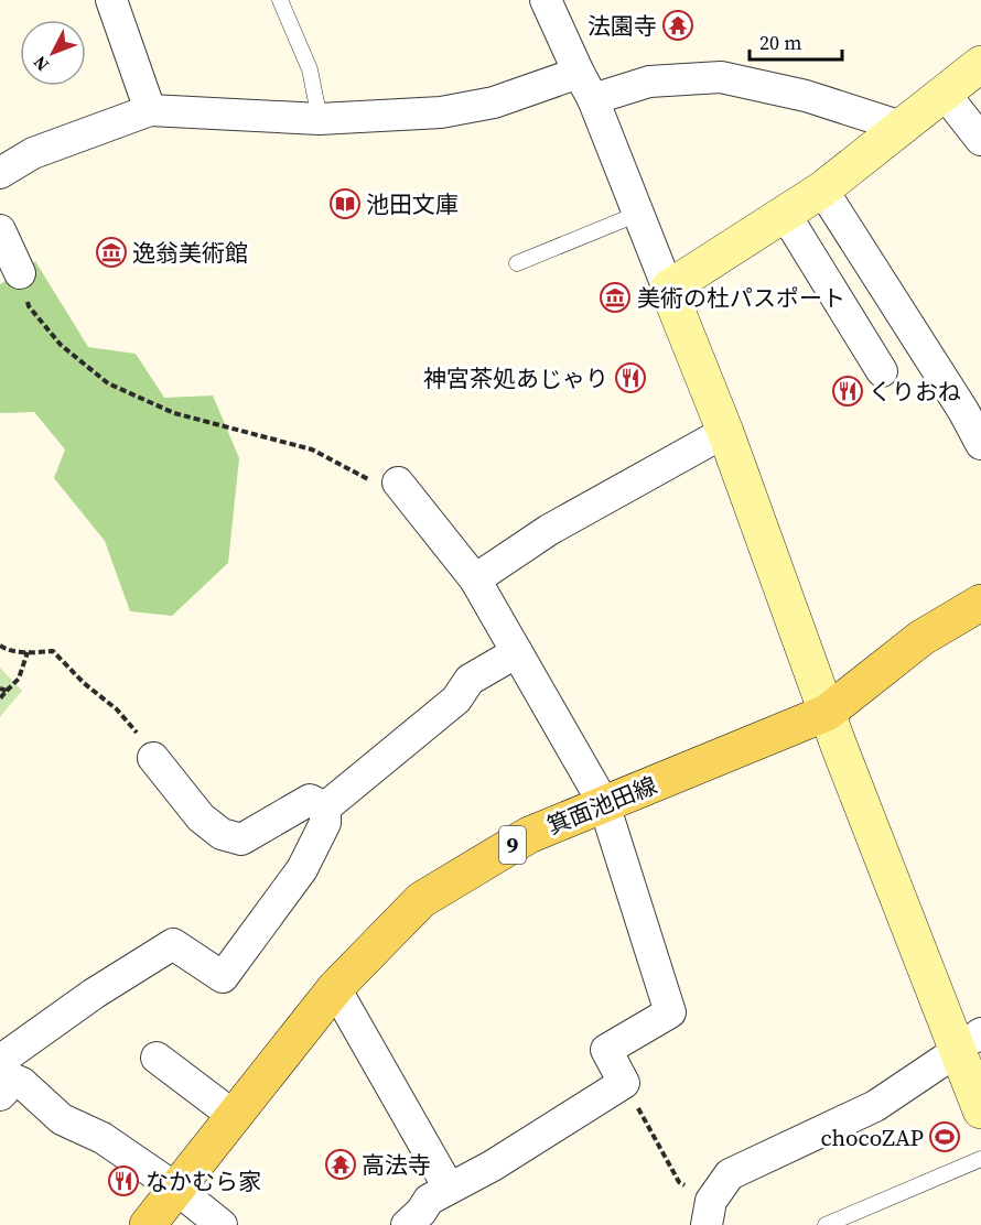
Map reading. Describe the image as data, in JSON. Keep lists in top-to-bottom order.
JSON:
{
  "streets": {
    "main road": ["箕面池田線", "9"]
  },
  "places": {
    "temple": ["法園寺", "高法寺"],
    "library": ["池田文庫"],
    "museum": ["逸翁美術館", "美術の杜パスポート"],
    "restaurant": ["神宮茶処あじゃり", "くりおね", "なかむら家"],
    "sports": ["chocoZAP"]
  },
  "scale_bar": "20 m",
  "north": "bottom left"
}
